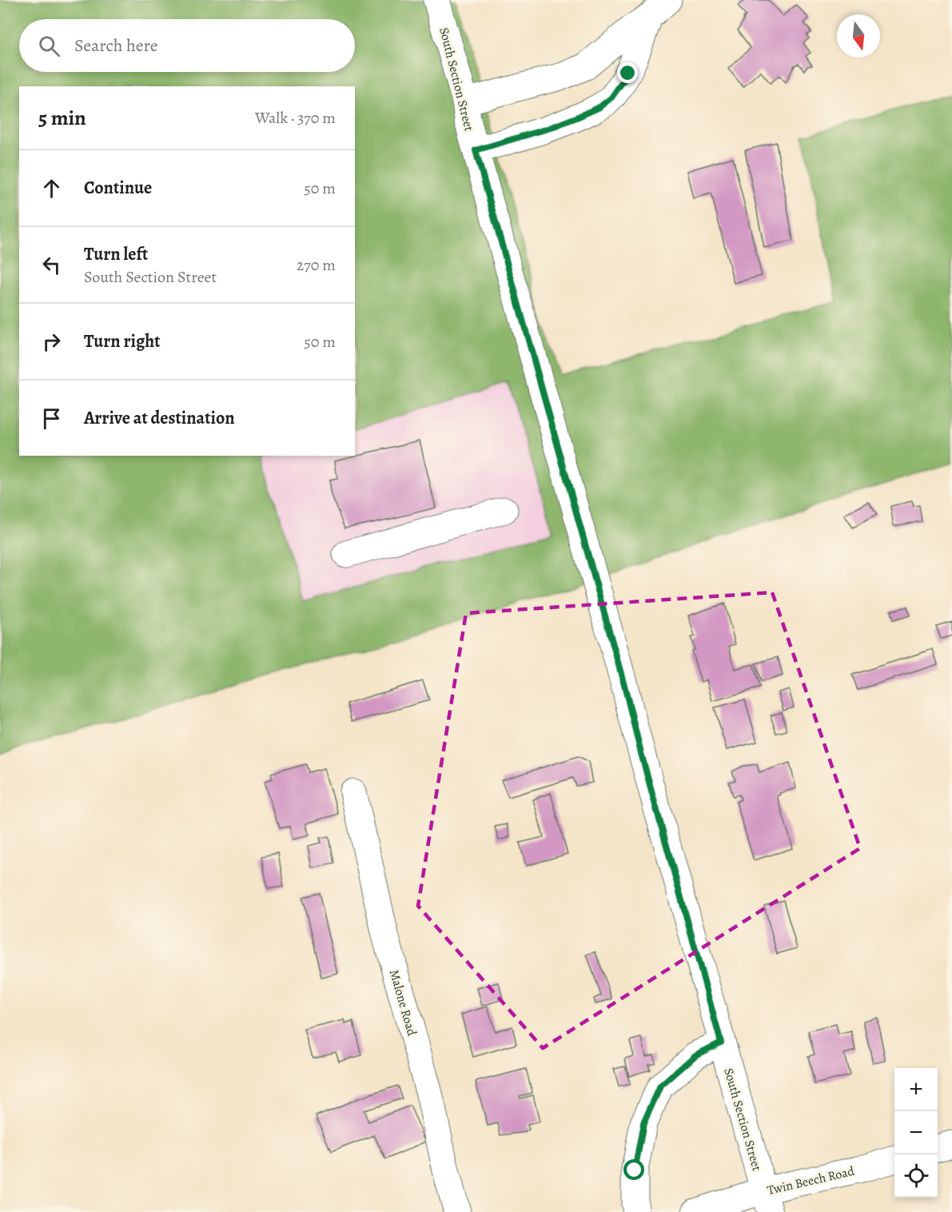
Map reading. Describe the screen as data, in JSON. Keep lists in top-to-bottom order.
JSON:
{
  "streets": {
    "street": ["South Section Street", "Malone Road", "Twin Beech Road"]
  },
  "crossings": [
    ["South Section Street", "Twin Beech Road"]
  ],
  "north": "bottom",
  "page": {
    "search": "Search here",
    "heading": ["5 min", "Walk · 370 m"],
    "list": [
      ["Continue", "50 m"],
      ["Turn left", "South Section Street", "270 m"],
      ["Turn right", "50 m"],
      "Arrive at destination"
    ],
    "map_buttons": ["+", "−"]
  }
}
